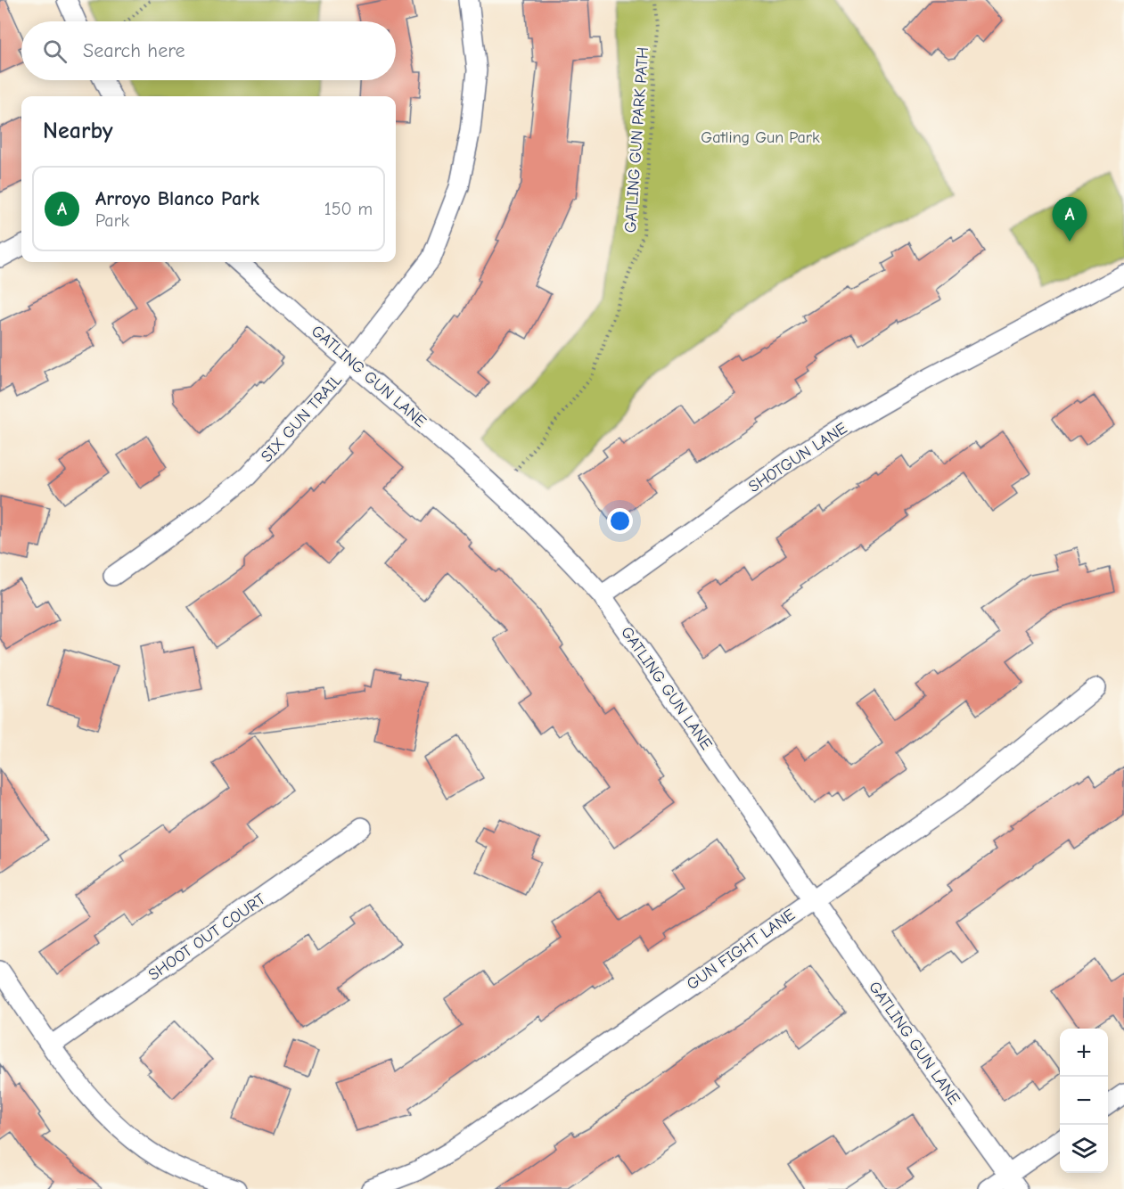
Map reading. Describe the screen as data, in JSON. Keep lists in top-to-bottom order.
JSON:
{
  "streets": {
    "street": [
      "GATLING GUN LANE",
      "SIX GUN TRAIL",
      "SHOTGUN LANE",
      "SHOOT OUT COURT",
      "GUN FIGHT LANE"
    ],
    "path": ["GATLING GUN PARK PATH"]
  },
  "crossings": [
    ["GATLING GUN LANE", "SIX GUN TRAIL"],
    ["GATLING GUN LANE", "SHOTGUN LANE"],
    ["GATLING GUN LANE", "GUN FIGHT LANE"]
  ],
  "parks": ["Gatling Gun Park"],
  "page": {
    "search": "Search here",
    "heading": "Nearby",
    "list": [
      {
        "mark": "A",
        "name": "Arroyo Blanco Park",
        "note": "Park",
        "value": "150 m"
      }
    ],
    "pins": "A",
    "map_buttons": ["+", "−"]
  }
}
